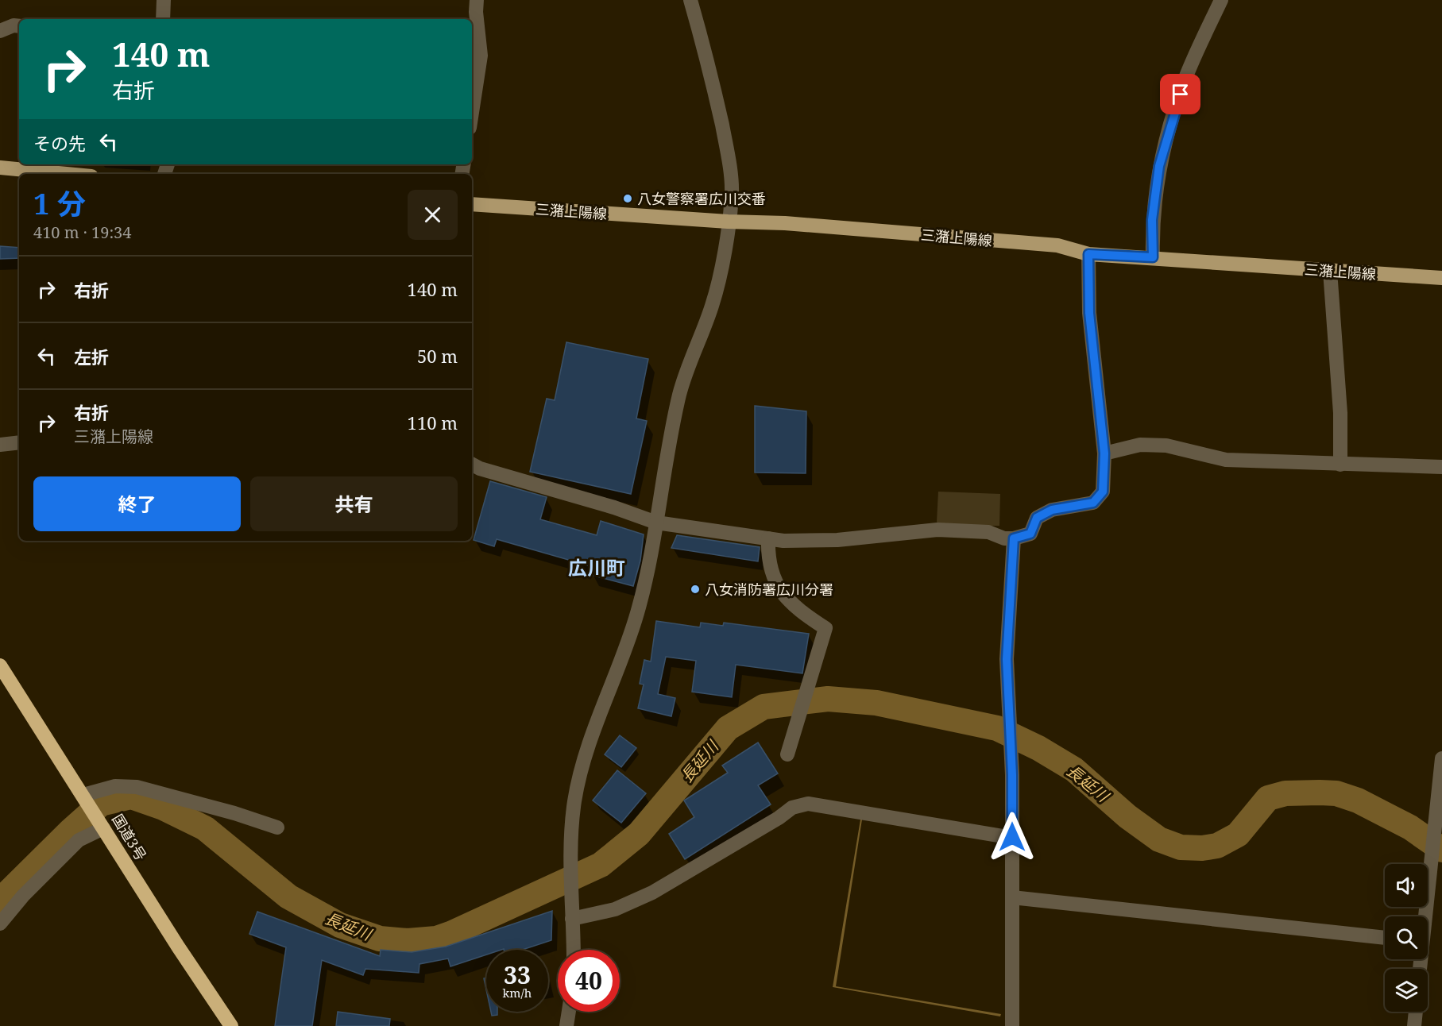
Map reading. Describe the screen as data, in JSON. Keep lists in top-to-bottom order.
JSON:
{
  "streets": {
    "highway": ["国道3号"],
    "main road": ["三潴上陽線"]
  },
  "districts": ["広川町"],
  "water": ["長延川"],
  "places": ["八女警察署広川交番", "八女消防署広川分署"],
  "page": {
    "turn": ["140 m", "右折"],
    "then": "その先",
    "heading": ["1 分", "410 m · 19:34"],
    "list": [
      {
        "name": "右折",
        "value": "140 m"
      },
      {
        "name": "左折",
        "value": "50 m"
      },
      {
        "name": "右折",
        "note": "三潴上陽線",
        "value": "110 m"
      }
    ],
    "buttons": ["終了", "共有"],
    "speed": "33 km/h",
    "limit": "40"
  }
}
